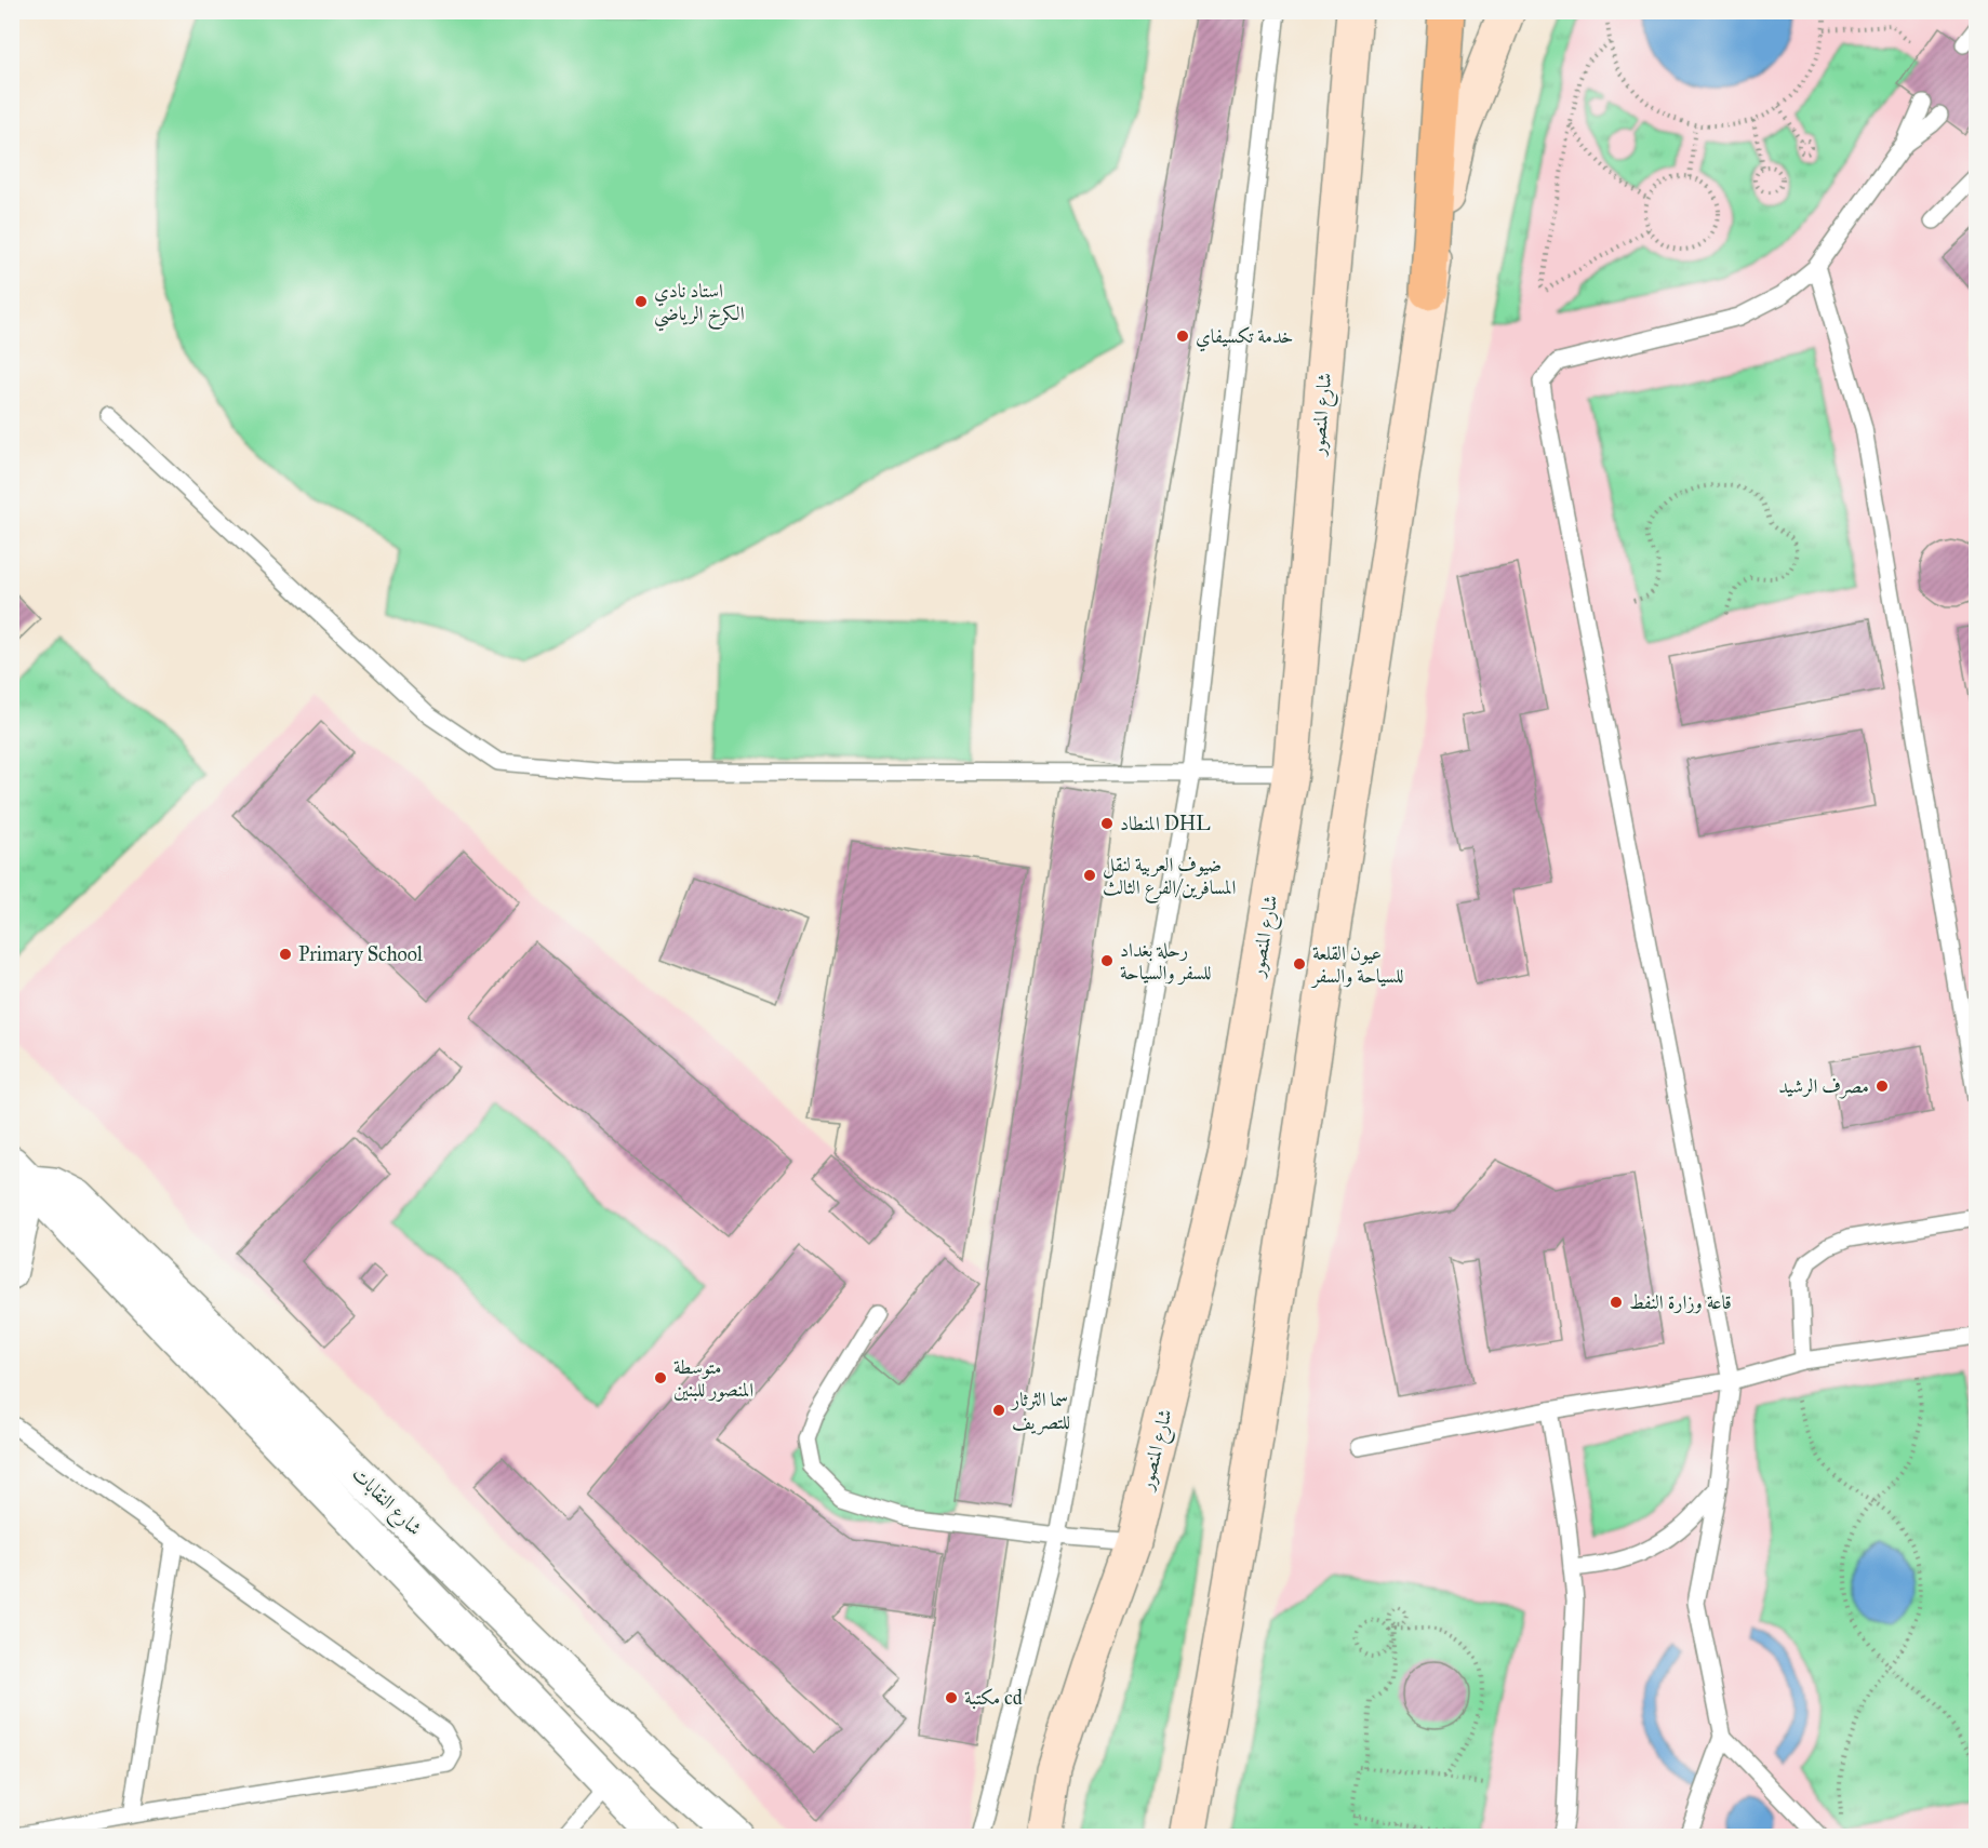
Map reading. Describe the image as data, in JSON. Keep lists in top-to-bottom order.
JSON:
{
  "streets": {
    "main road": ["شارع المنصور"],
    "street": ["شارع النقابات"]
  },
  "places": [
    "استاد نادي الكرخ الرياضي",
    "خدمة تكسيفاي",
    "المنطاد DHL",
    "ضيوف العربية لنقل المسافرين/الفرع الثالث",
    "Primary School",
    "رحلة بغداد للسفر والسياحة",
    "عيون القلعة للسياحة والسفر",
    "مصرف الرشيد",
    "قاعة وزارة النفط",
    "متوسطة المنصور للبنين",
    "سما الثرثار للتصريف",
    "مكتبة cd"
  ]
}
